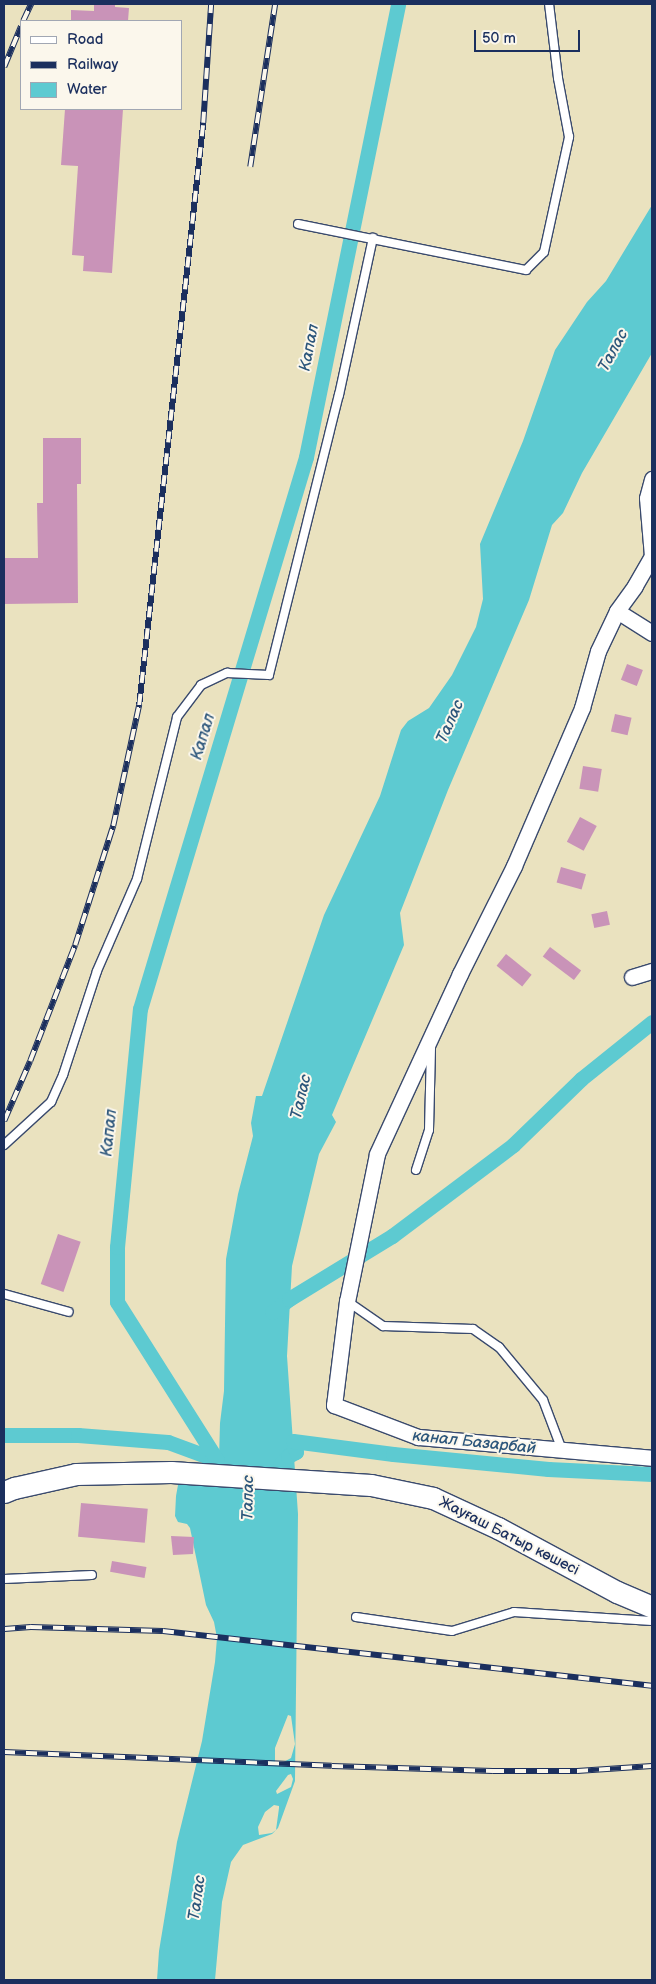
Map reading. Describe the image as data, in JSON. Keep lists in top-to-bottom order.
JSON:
{
  "streets": {
    "main road": ["Жауғаш Батыр көшесі"]
  },
  "water": ["Капал", "Талас", "канал Базарбай"],
  "legend": ["Road", "Railway", "Water"],
  "scale_bar": "50 m"
}
